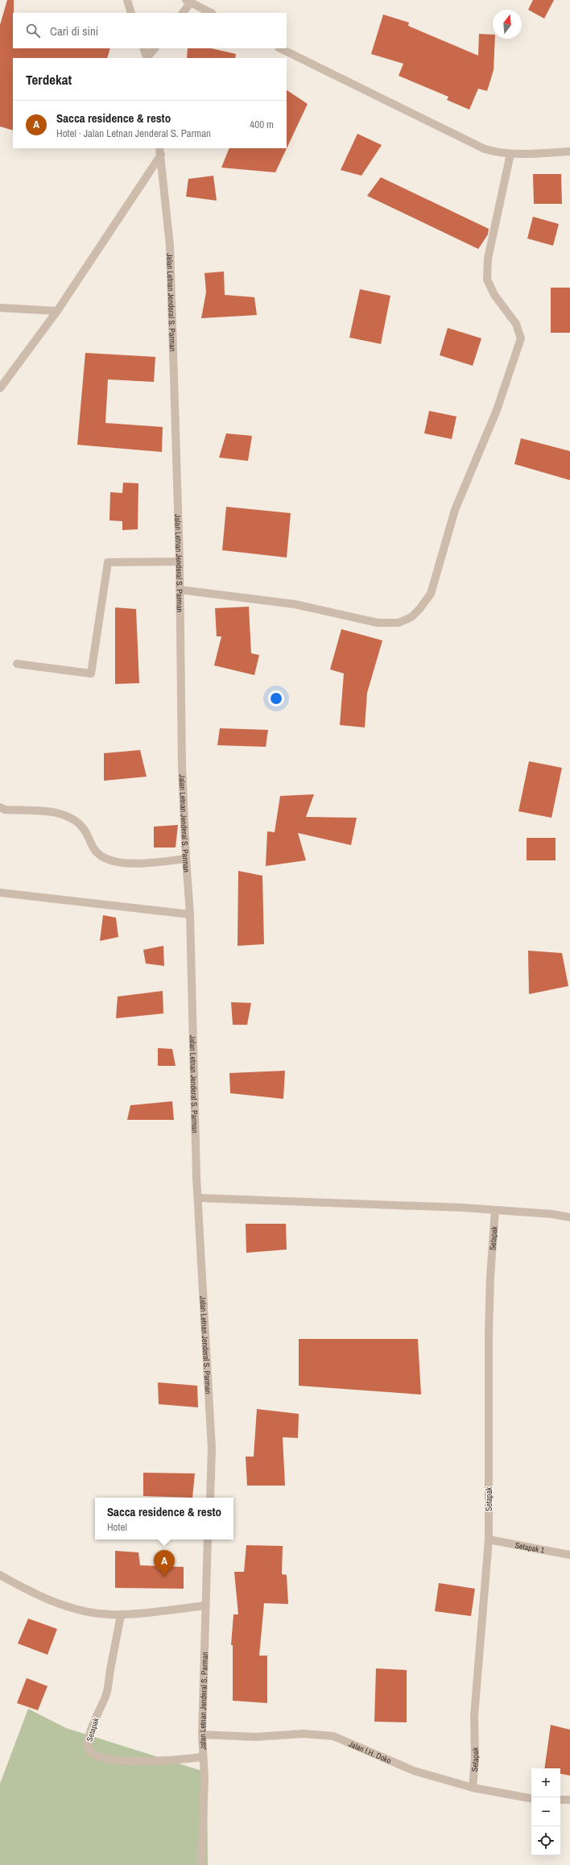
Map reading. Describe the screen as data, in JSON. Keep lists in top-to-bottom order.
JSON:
{
  "streets": {
    "street": [
      "Jalan Letnan Jenderal S. Parman",
      "Setapak",
      "Setapak 1",
      "Jalan I.H. Doko"
    ]
  },
  "crossings": [
    ["Jalan Letnan Jenderal S. Parman", "Setapak"],
    ["Jalan Letnan Jenderal S. Parman", "Jalan I.H. Doko"],
    ["Setapak", "Setapak 1"],
    ["Setapak", "Jalan I.H. Doko"]
  ],
  "north": "top",
  "page": {
    "search": "Cari di sini",
    "heading": "Terdekat",
    "list": [
      {
        "mark": "A",
        "name": "Sacca residence & resto",
        "note": "Hotel · Jalan Letnan Jenderal S. Parman",
        "value": "400 m"
      }
    ],
    "popup": ["Sacca residence & resto", "Hotel"],
    "pins": "A",
    "map_buttons": ["+", "−"]
  }
}
